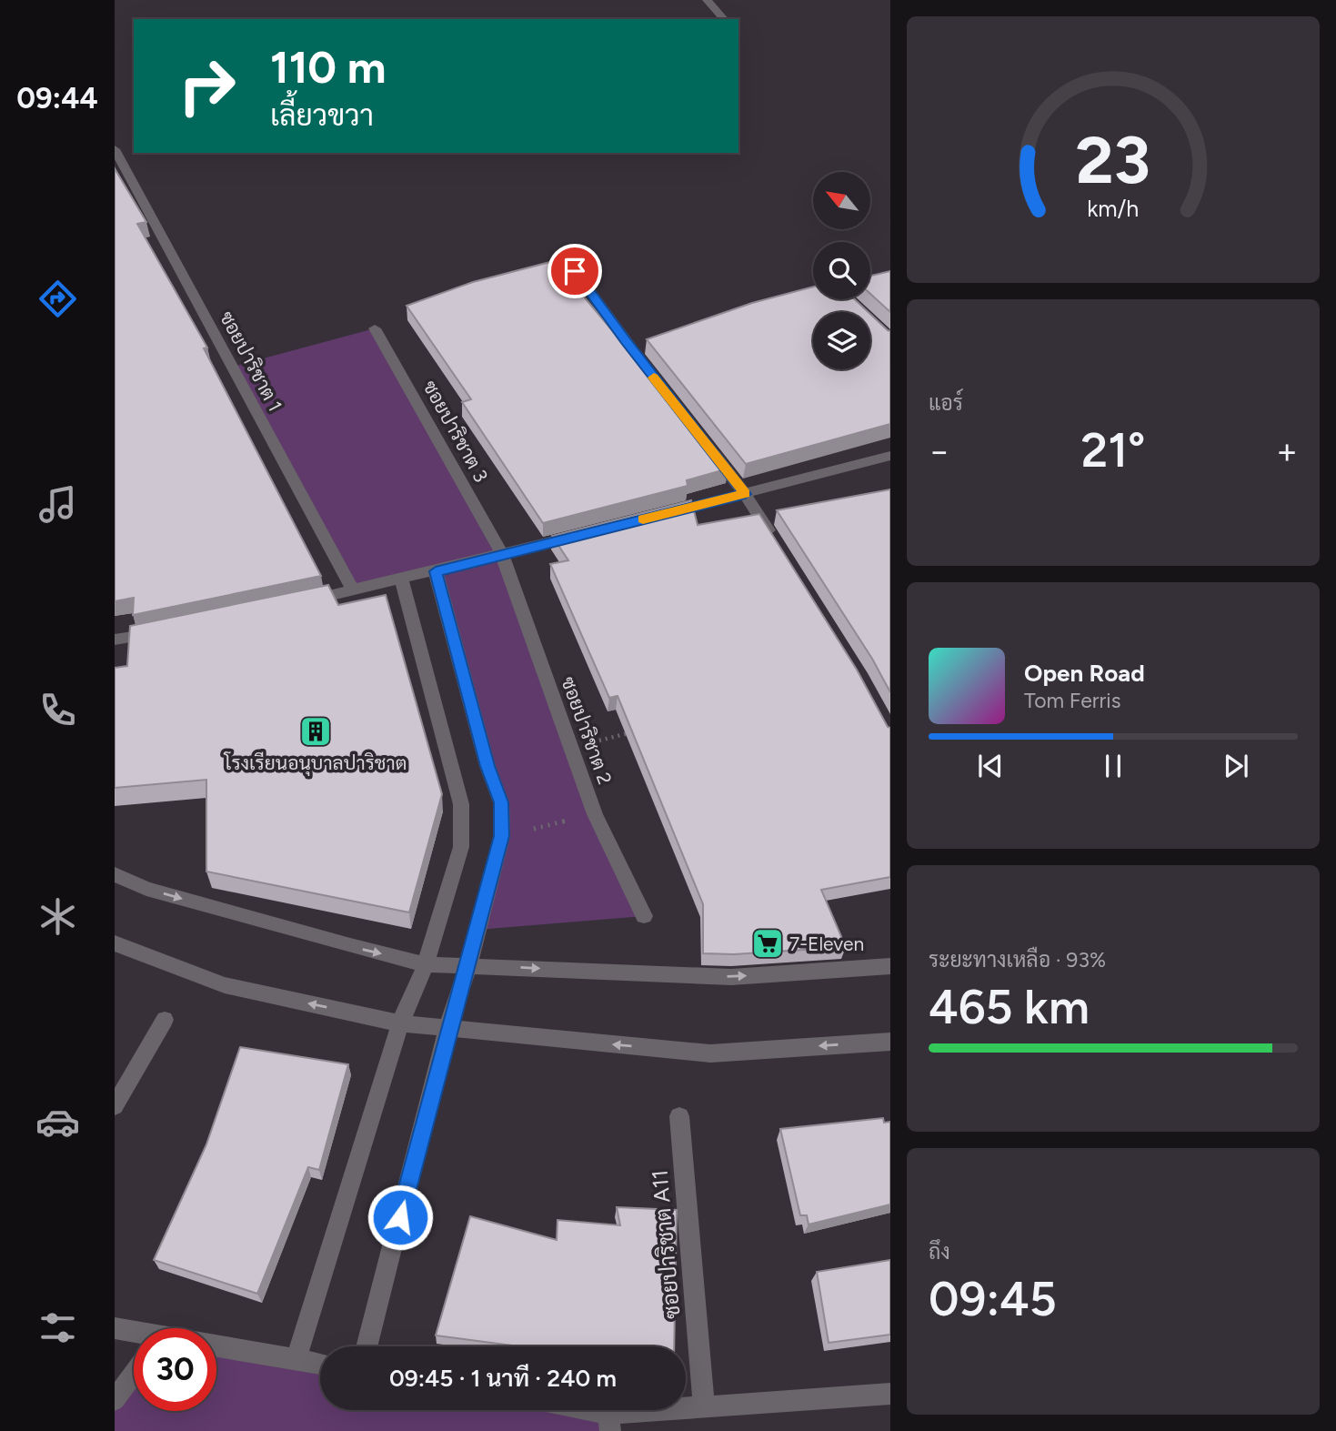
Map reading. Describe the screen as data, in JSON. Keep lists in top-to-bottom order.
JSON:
{
  "streets": {
    "street": [
      "ซอยปาริชาต 1",
      "ซอยปาริชาต 3",
      "ซอยปาริชาต 2",
      "ซอยปาริชาต A11"
    ]
  },
  "crossings": [
    ["ซอยปาริชาต 3", "ซอยปาริชาต 2"]
  ],
  "places": {
    "building": ["โรงเรียนอนุบาลปาริชาต"],
    "supermarket": ["7-Eleven"]
  },
  "north": "top left",
  "page": {
    "tabs": "09:44",
    "turn": ["110 m", "เลี้ยวขวา"],
    "tile": [
      "แอร์",
      ["ระยะทางเหลือ · 93%", "465 km"],
      ["ถึง", "09:45"]
    ],
    "heat": ["−", "21°", "+"],
    "song": ["Open Road", "Tom Ferris"],
    "limit": "30",
    "trip": "09:45 · 1 นาที · 240 m",
    "gauge": ["23", "km/h"]
  }
}
